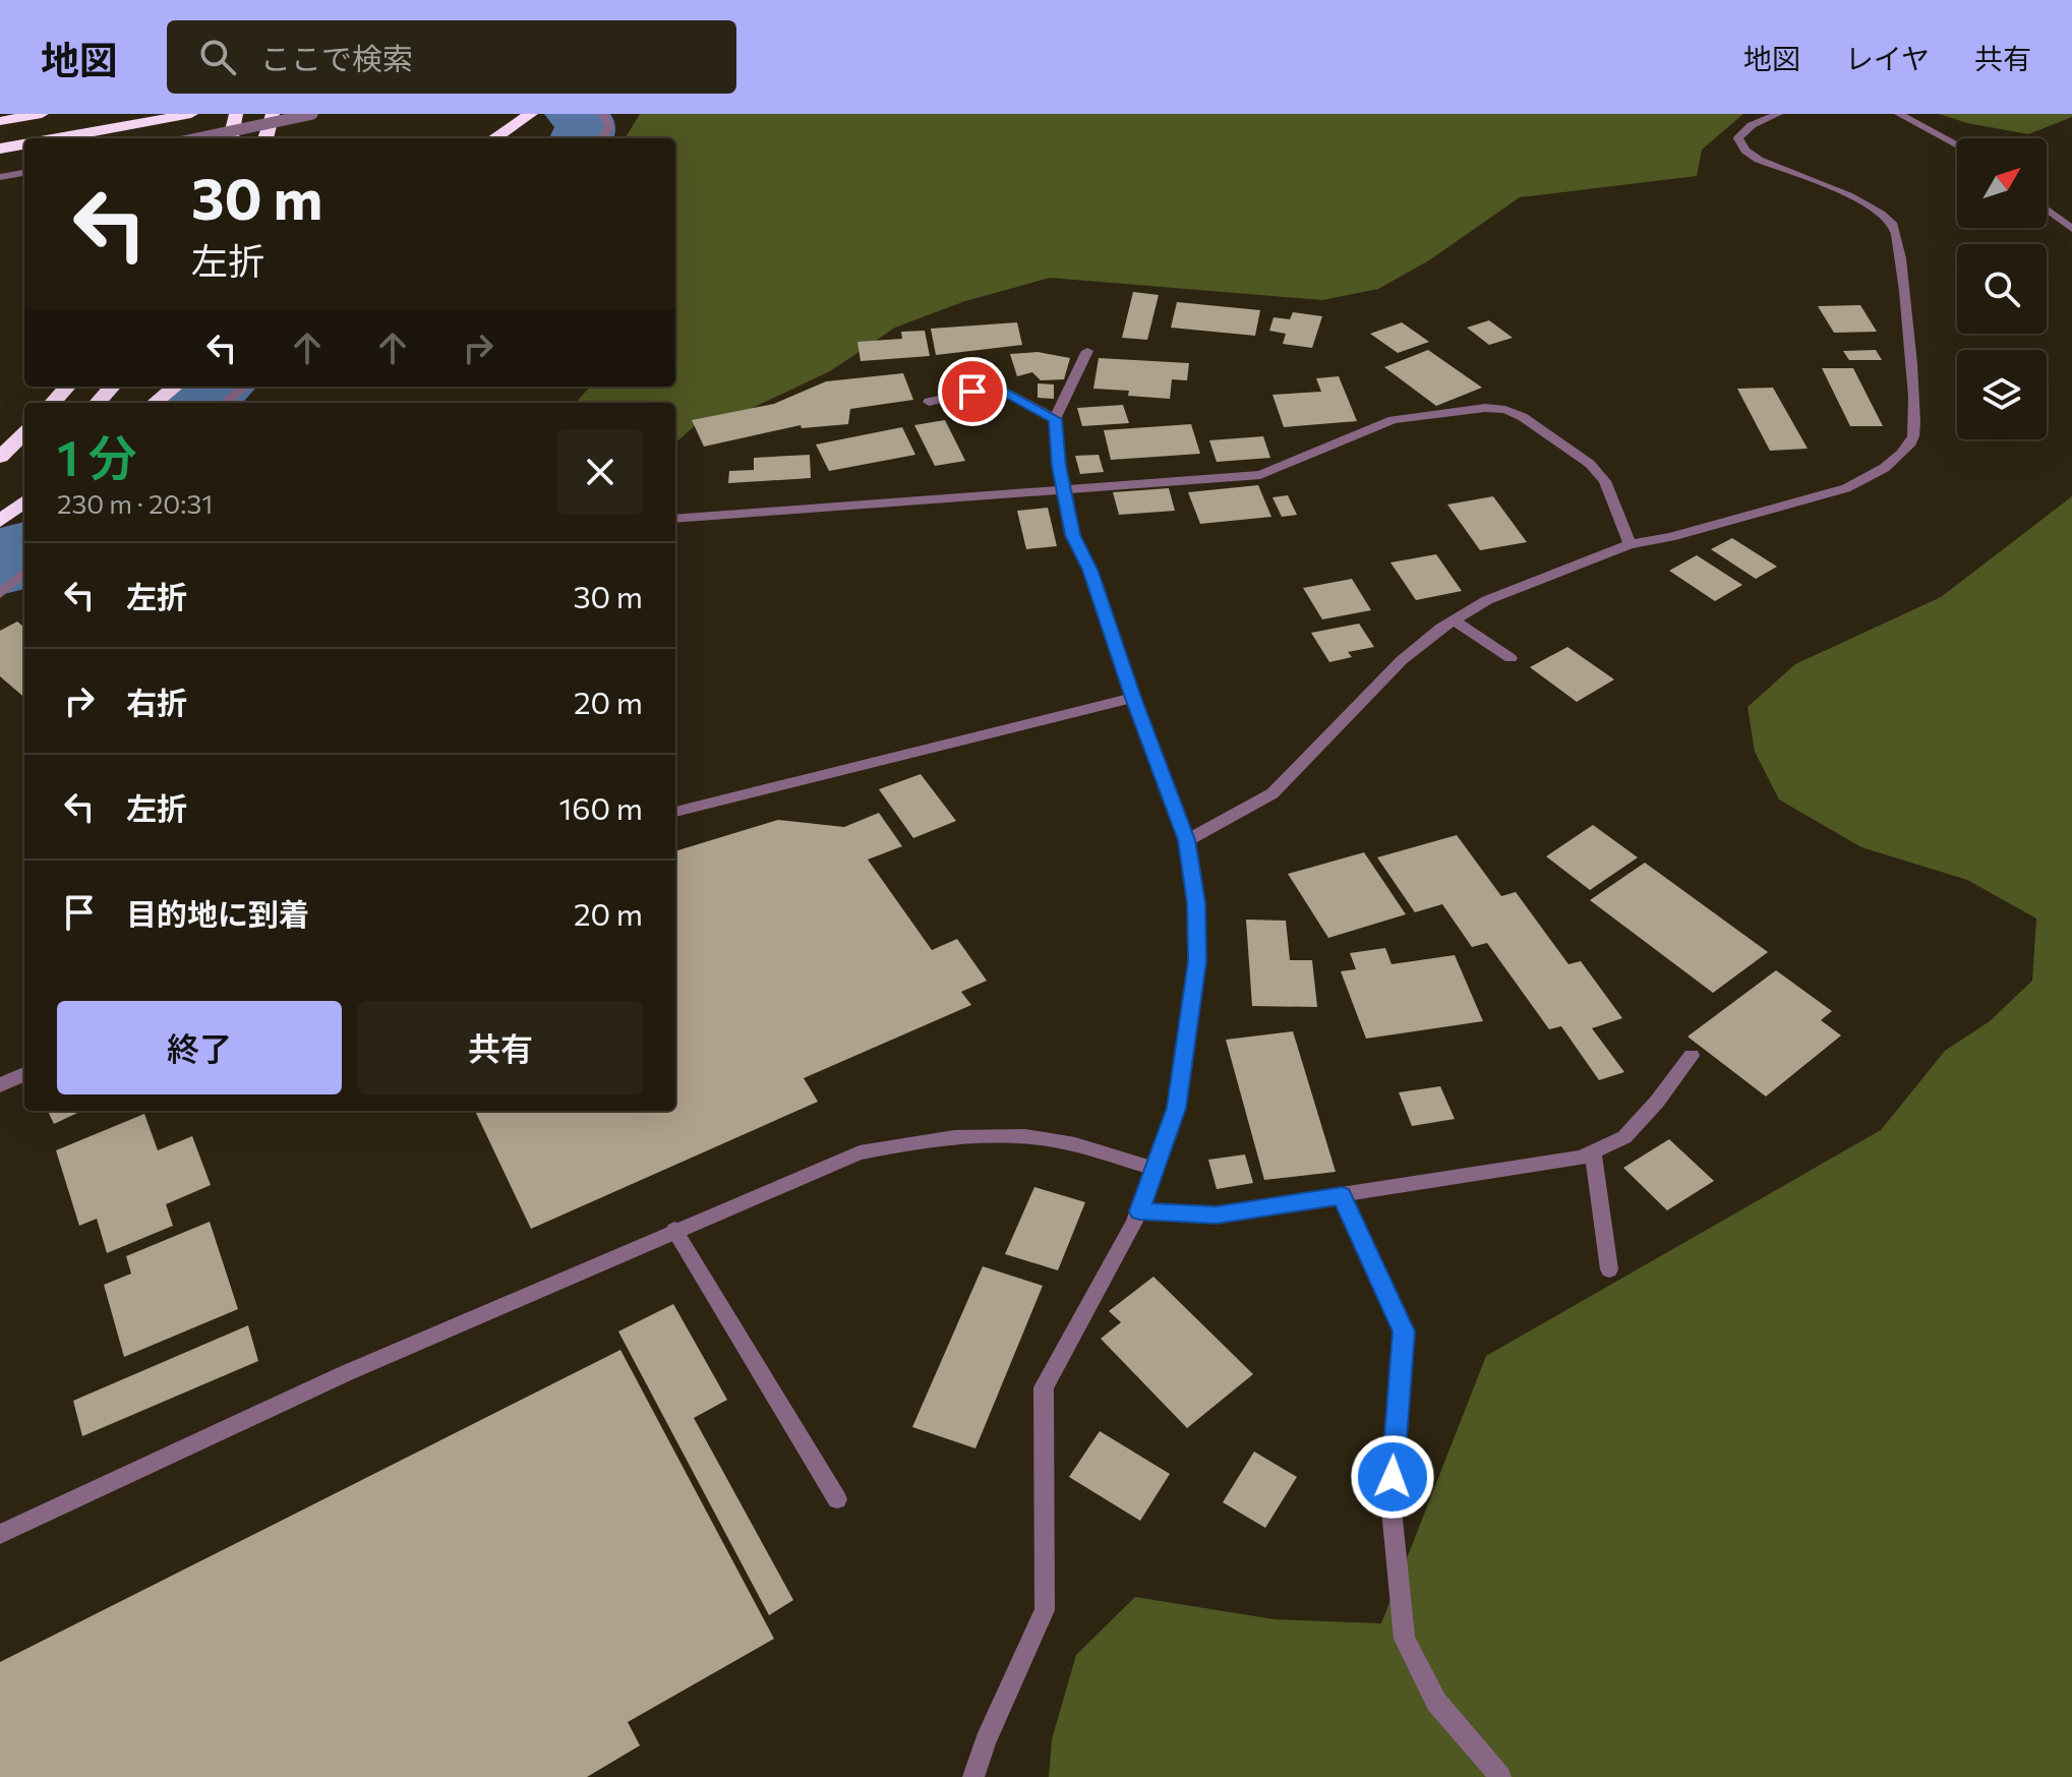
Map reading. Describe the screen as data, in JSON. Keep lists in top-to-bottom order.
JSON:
{
  "north": "top right",
  "page": {
    "header": "地図",
    "search": "ここで検索",
    "nav": ["地図", "レイヤ", "共有"],
    "turn": ["30 m", "左折"],
    "heading": ["1 分", "230 m · 20:31"],
    "list": [
      {
        "name": "左折",
        "value": "30 m"
      },
      {
        "name": "右折",
        "value": "20 m"
      },
      {
        "name": "左折",
        "value": "160 m"
      },
      {
        "name": "目的地に到着",
        "value": "20 m"
      }
    ],
    "buttons": ["終了", "共有"]
  }
}
